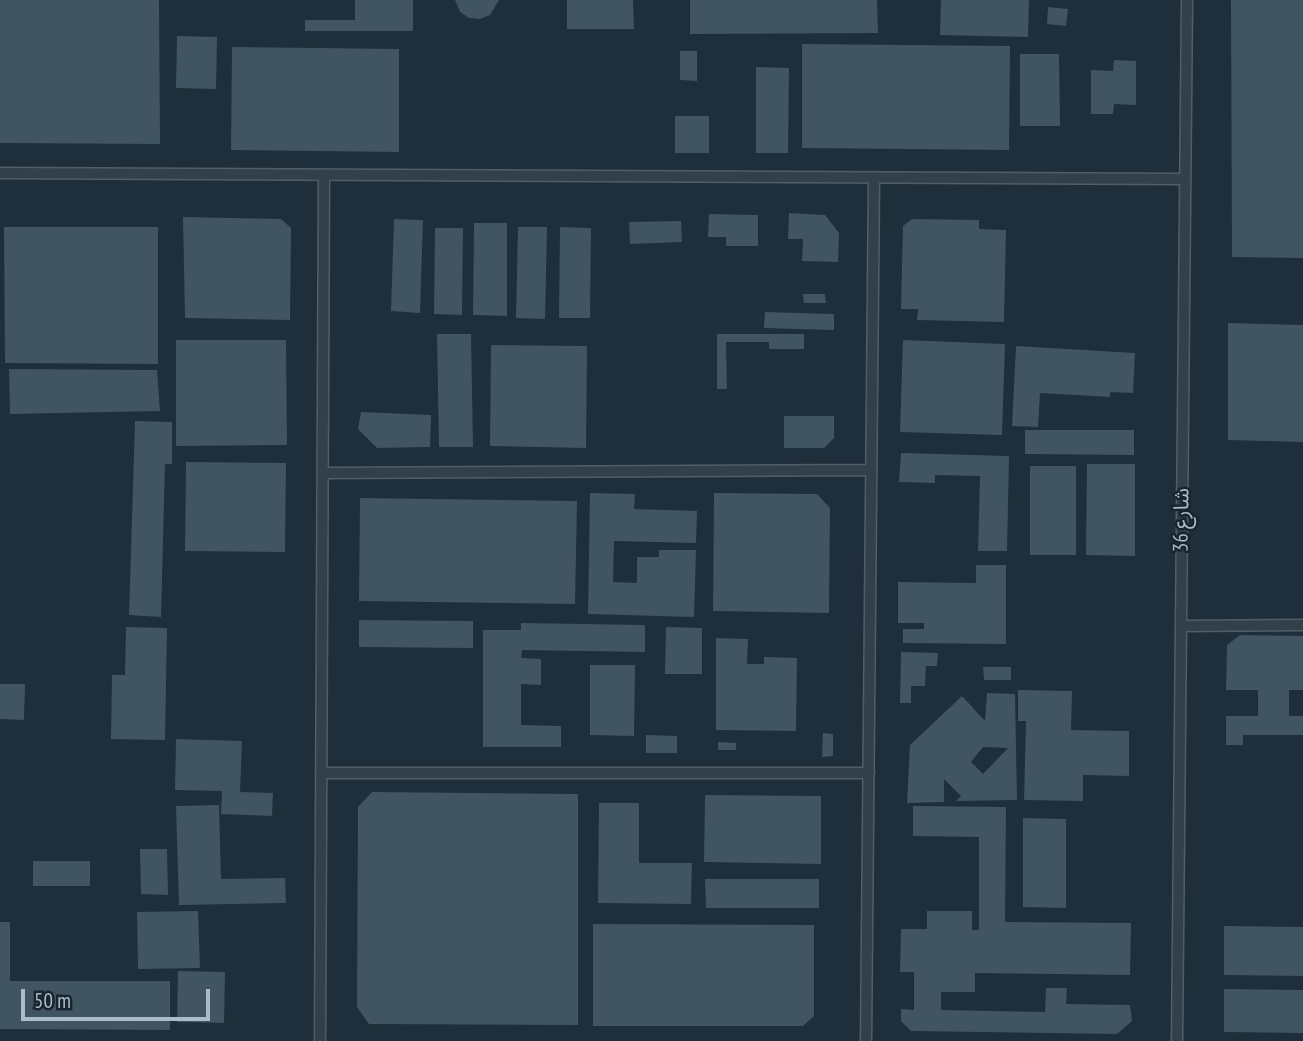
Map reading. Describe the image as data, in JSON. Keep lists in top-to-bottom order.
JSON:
{
  "streets": {
    "lane": ["شارع 36"]
  },
  "scale_bar": "50 m"
}
